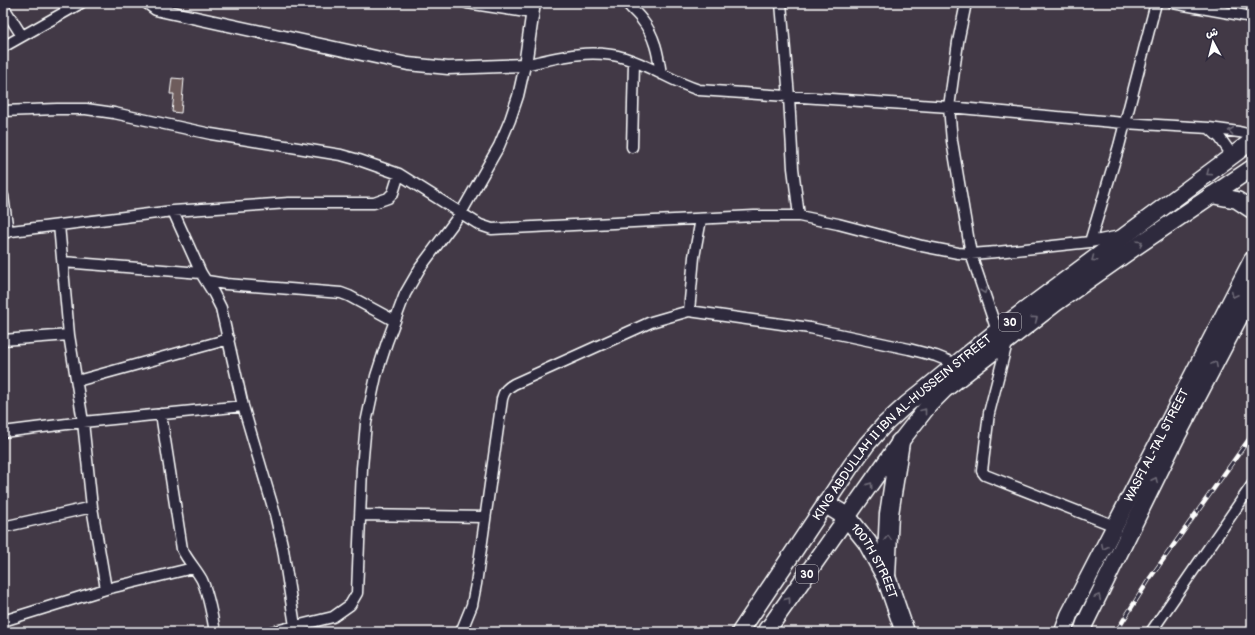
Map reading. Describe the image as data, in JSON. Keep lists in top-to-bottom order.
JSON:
{
  "streets": {
    "highway": ["100TH STREET"],
    "main road": ["30", "KING ABDULLAH II IBN AL-HUSSEIN STREET", "WASFI AL-TAL STREET"]
  },
  "crossings": [
    ["KING ABDULLAH II IBN AL-HUSSEIN STREET", "100TH STREET"]
  ],
  "north": "top"
}
